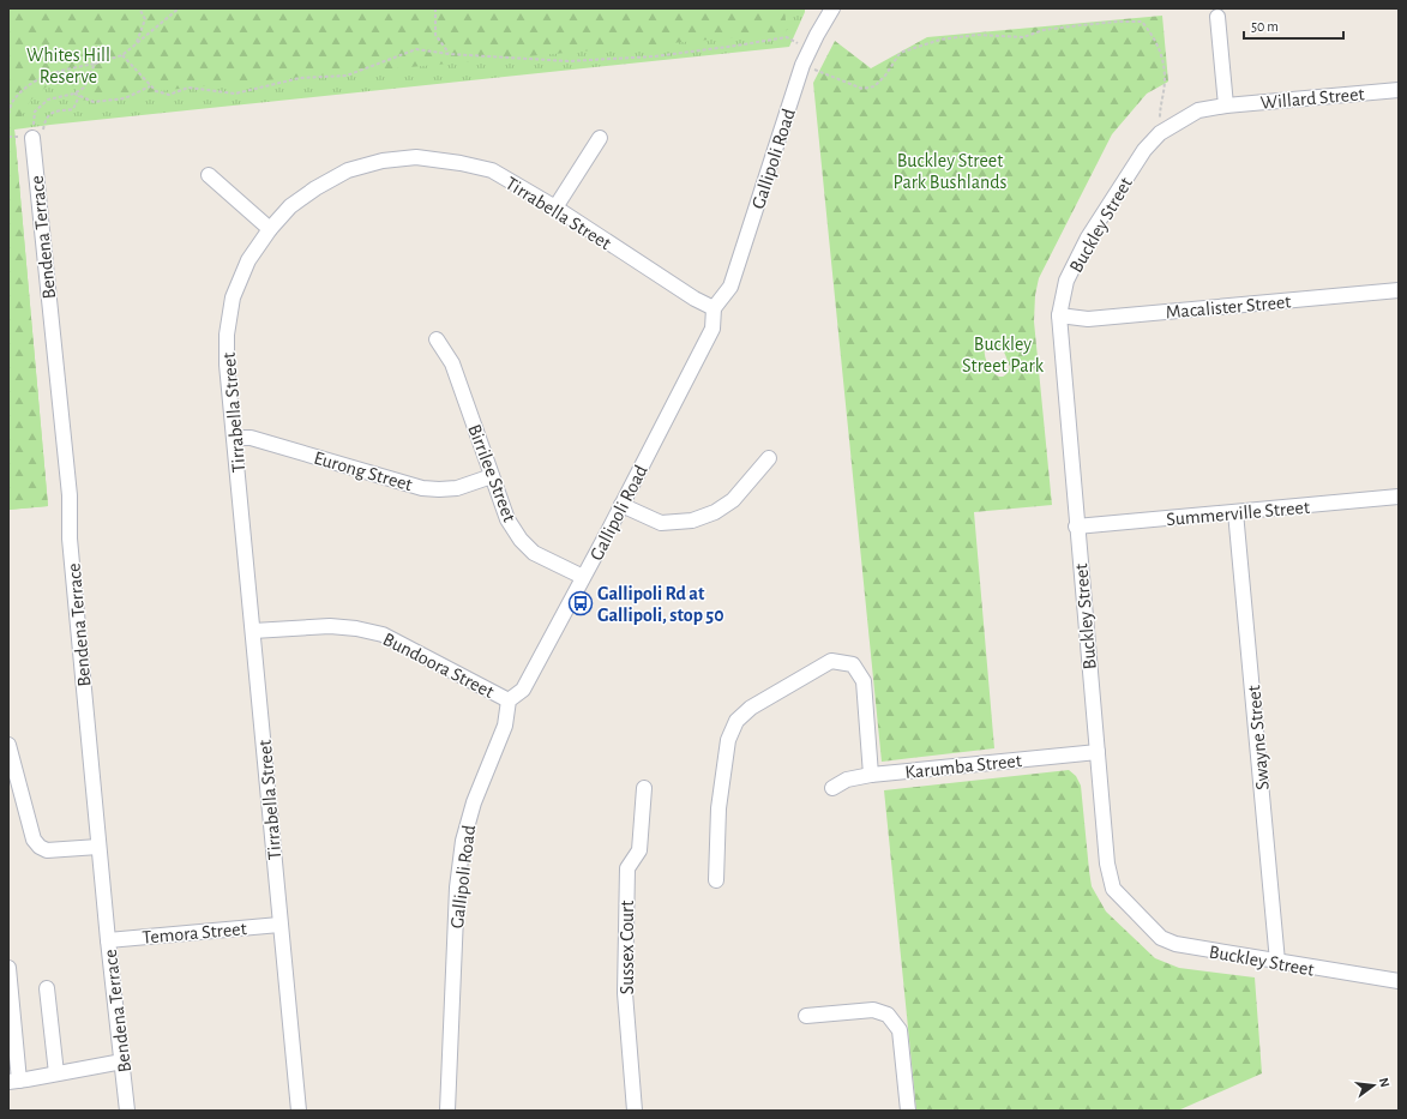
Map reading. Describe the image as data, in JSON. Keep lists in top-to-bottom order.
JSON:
{
  "streets": {
    "street": [
      "Willard Street",
      "Gallipoli Road",
      "Tirrabella Street",
      "Buckley Street",
      "Bendena Terrace",
      "Macalister Street",
      "Eurong Street",
      "Birrilee Street",
      "Summerville Street",
      "Bundoora Street",
      "Swayne Street",
      "Karumba Street",
      "Temora Street",
      "Sussex Court"
    ]
  },
  "crossings": [
    ["Willard Street", "Buckley Street"],
    ["Gallipoli Road", "Tirrabella Street"],
    ["Gallipoli Road", "Birrilee Street"],
    ["Gallipoli Road", "Bundoora Street"],
    ["Tirrabella Street", "Eurong Street"],
    ["Tirrabella Street", "Bundoora Street"],
    ["Tirrabella Street", "Temora Street"],
    ["Buckley Street", "Macalister Street"],
    ["Buckley Street", "Summerville Street"],
    ["Buckley Street", "Swayne Street"],
    ["Buckley Street", "Karumba Street"],
    ["Bendena Terrace", "Temora Street"],
    ["Eurong Street", "Birrilee Street"],
    ["Summerville Street", "Swayne Street"]
  ],
  "parks": ["Whites Hill Reserve", "Buckley Street Park Bushlands", "Buckley Street Park"],
  "places": {
    "bus stop": ["Gallipoli Rd at Gallipoli, stop 50"]
  },
  "scale_bar": "50 m",
  "north": "right"
}
